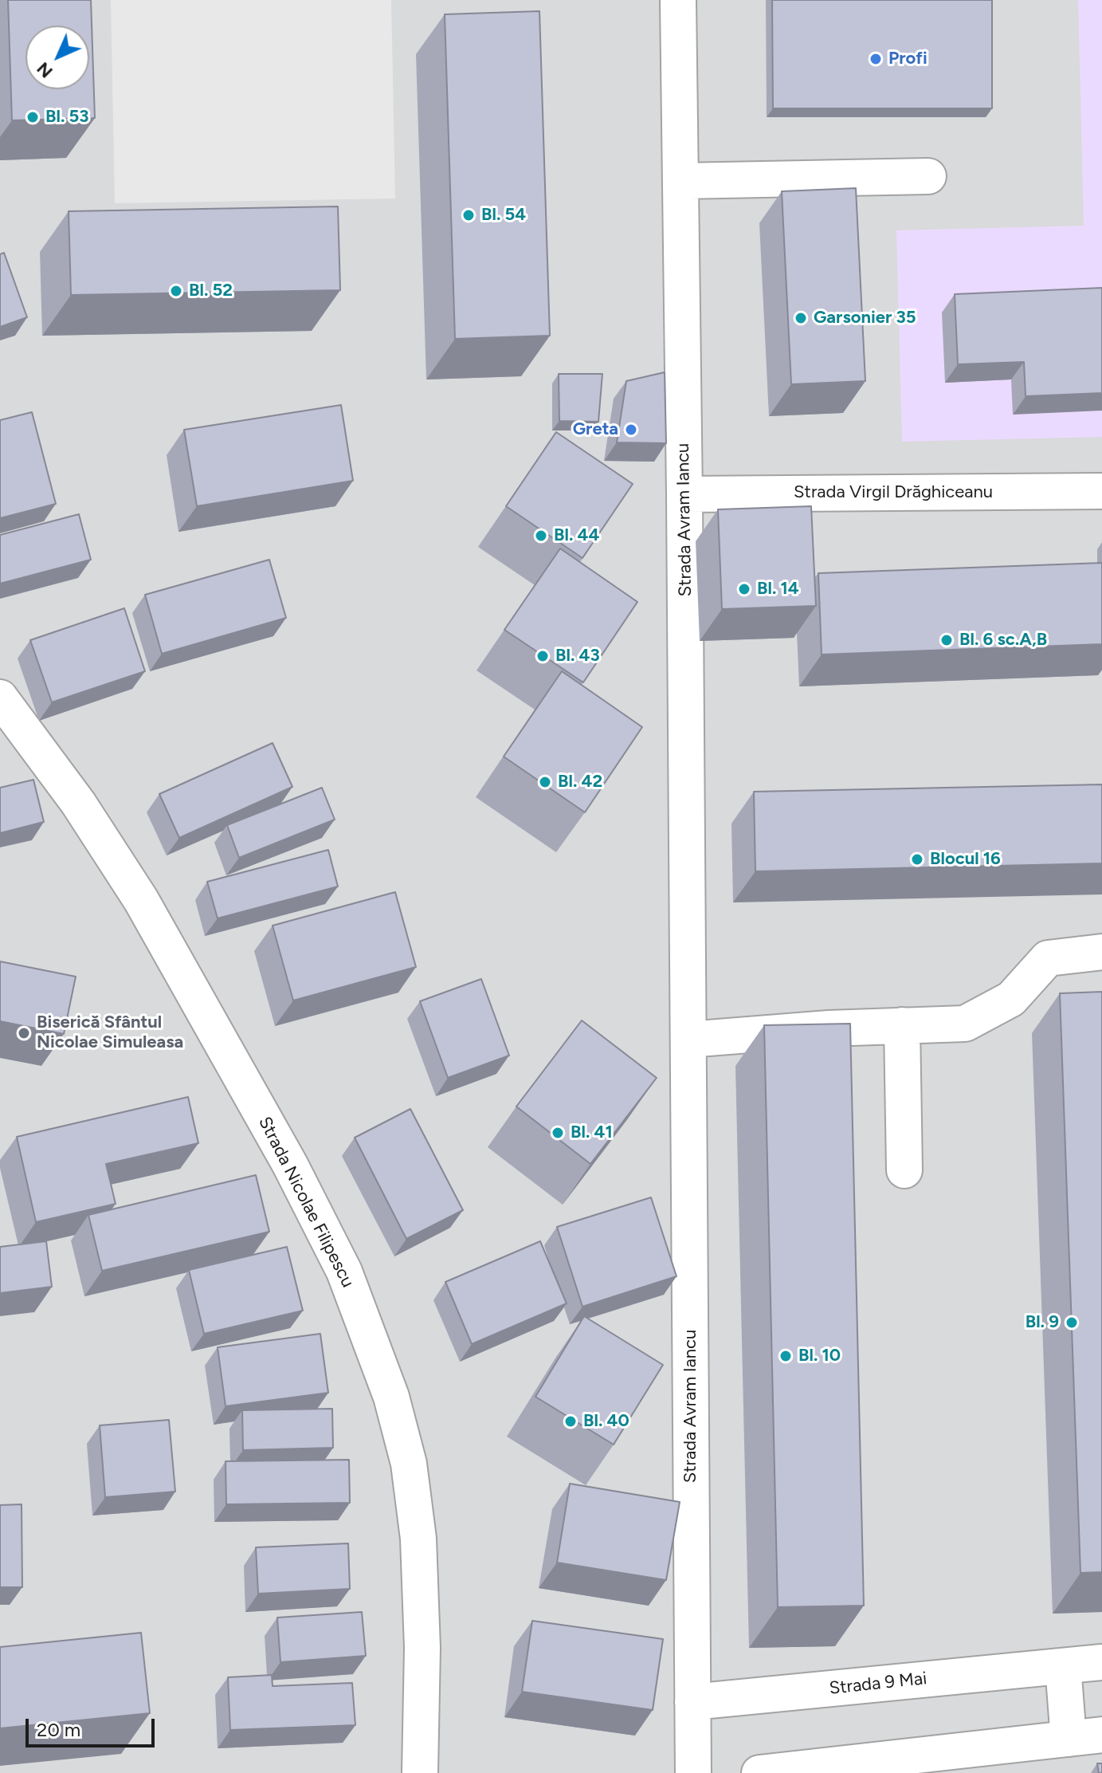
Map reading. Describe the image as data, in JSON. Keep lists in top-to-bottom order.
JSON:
{
  "streets": {
    "street": [
      "Strada Virgil Drăghiceanu",
      "Strada Avram Iancu",
      "Strada Nicolae Filipescu",
      "Strada 9 Mai"
    ]
  },
  "crossings": [
    ["Strada Virgil Drăghiceanu", "Strada Avram Iancu"],
    ["Strada Avram Iancu", "Strada 9 Mai"]
  ],
  "places": [
    "Profi",
    "Bl. 53",
    "Bl. 54",
    "Bl. 52",
    "Garsonier 35",
    "Greta",
    "Bl. 44",
    "Bl. 14",
    "Bl. 6 sc.A,B",
    "Bl. 43",
    "Bl. 42",
    "Blocul 16",
    "Biserică Sfântul Nicolae Simuleasa",
    "Bl. 41",
    "Bl. 9",
    "Bl. 10",
    "Bl. 40"
  ],
  "scale_bar": "20 m",
  "north": "bottom left"
}
